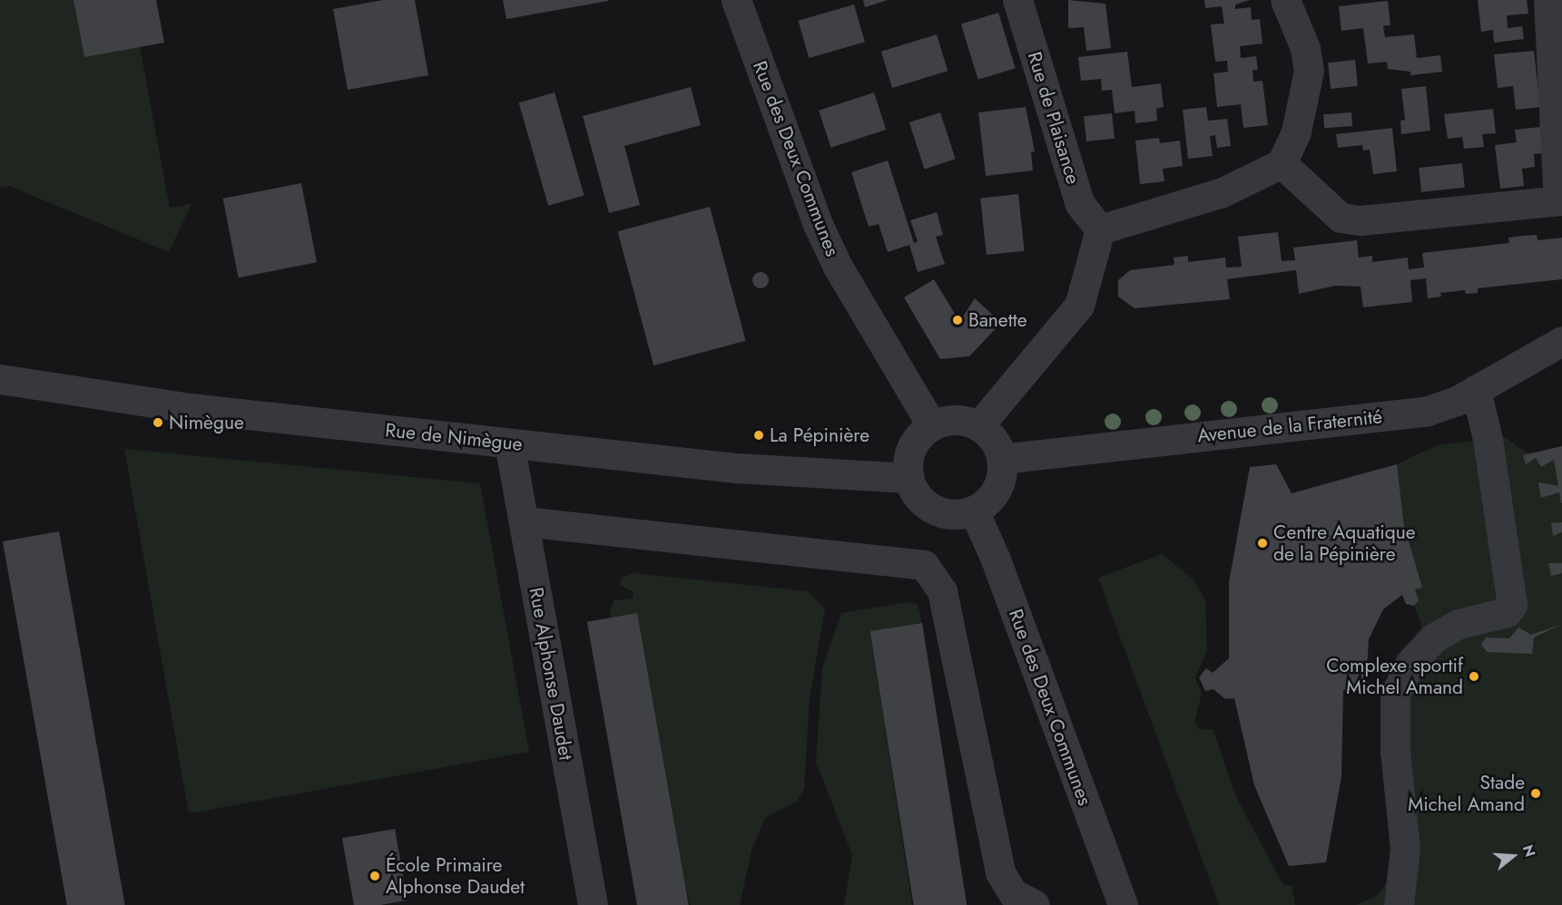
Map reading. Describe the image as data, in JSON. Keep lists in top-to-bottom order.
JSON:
{
  "streets": {
    "street": [
      "Rue de Plaisance",
      "Rue des Deux Communes",
      "Avenue de la Fraternité",
      "Rue de Nimègue",
      "Rue Alphonse Daudet"
    ]
  },
  "crossings": [
    ["Rue des Deux Communes", "Avenue de la Fraternité"],
    ["Rue des Deux Communes", "Rue de Nimègue"],
    ["Avenue de la Fraternité", "Rue de Nimègue"],
    ["Rue de Nimègue", "Rue Alphonse Daudet"]
  ],
  "places": [
    "Banette",
    "Nimègue",
    "La Pépinière",
    "Centre Aquatique de la Pépinière",
    "Complexe sportif Michel Amand",
    "Stade Michel Amand",
    "École Primaire Alphonse Daudet"
  ],
  "north": "right"
}
